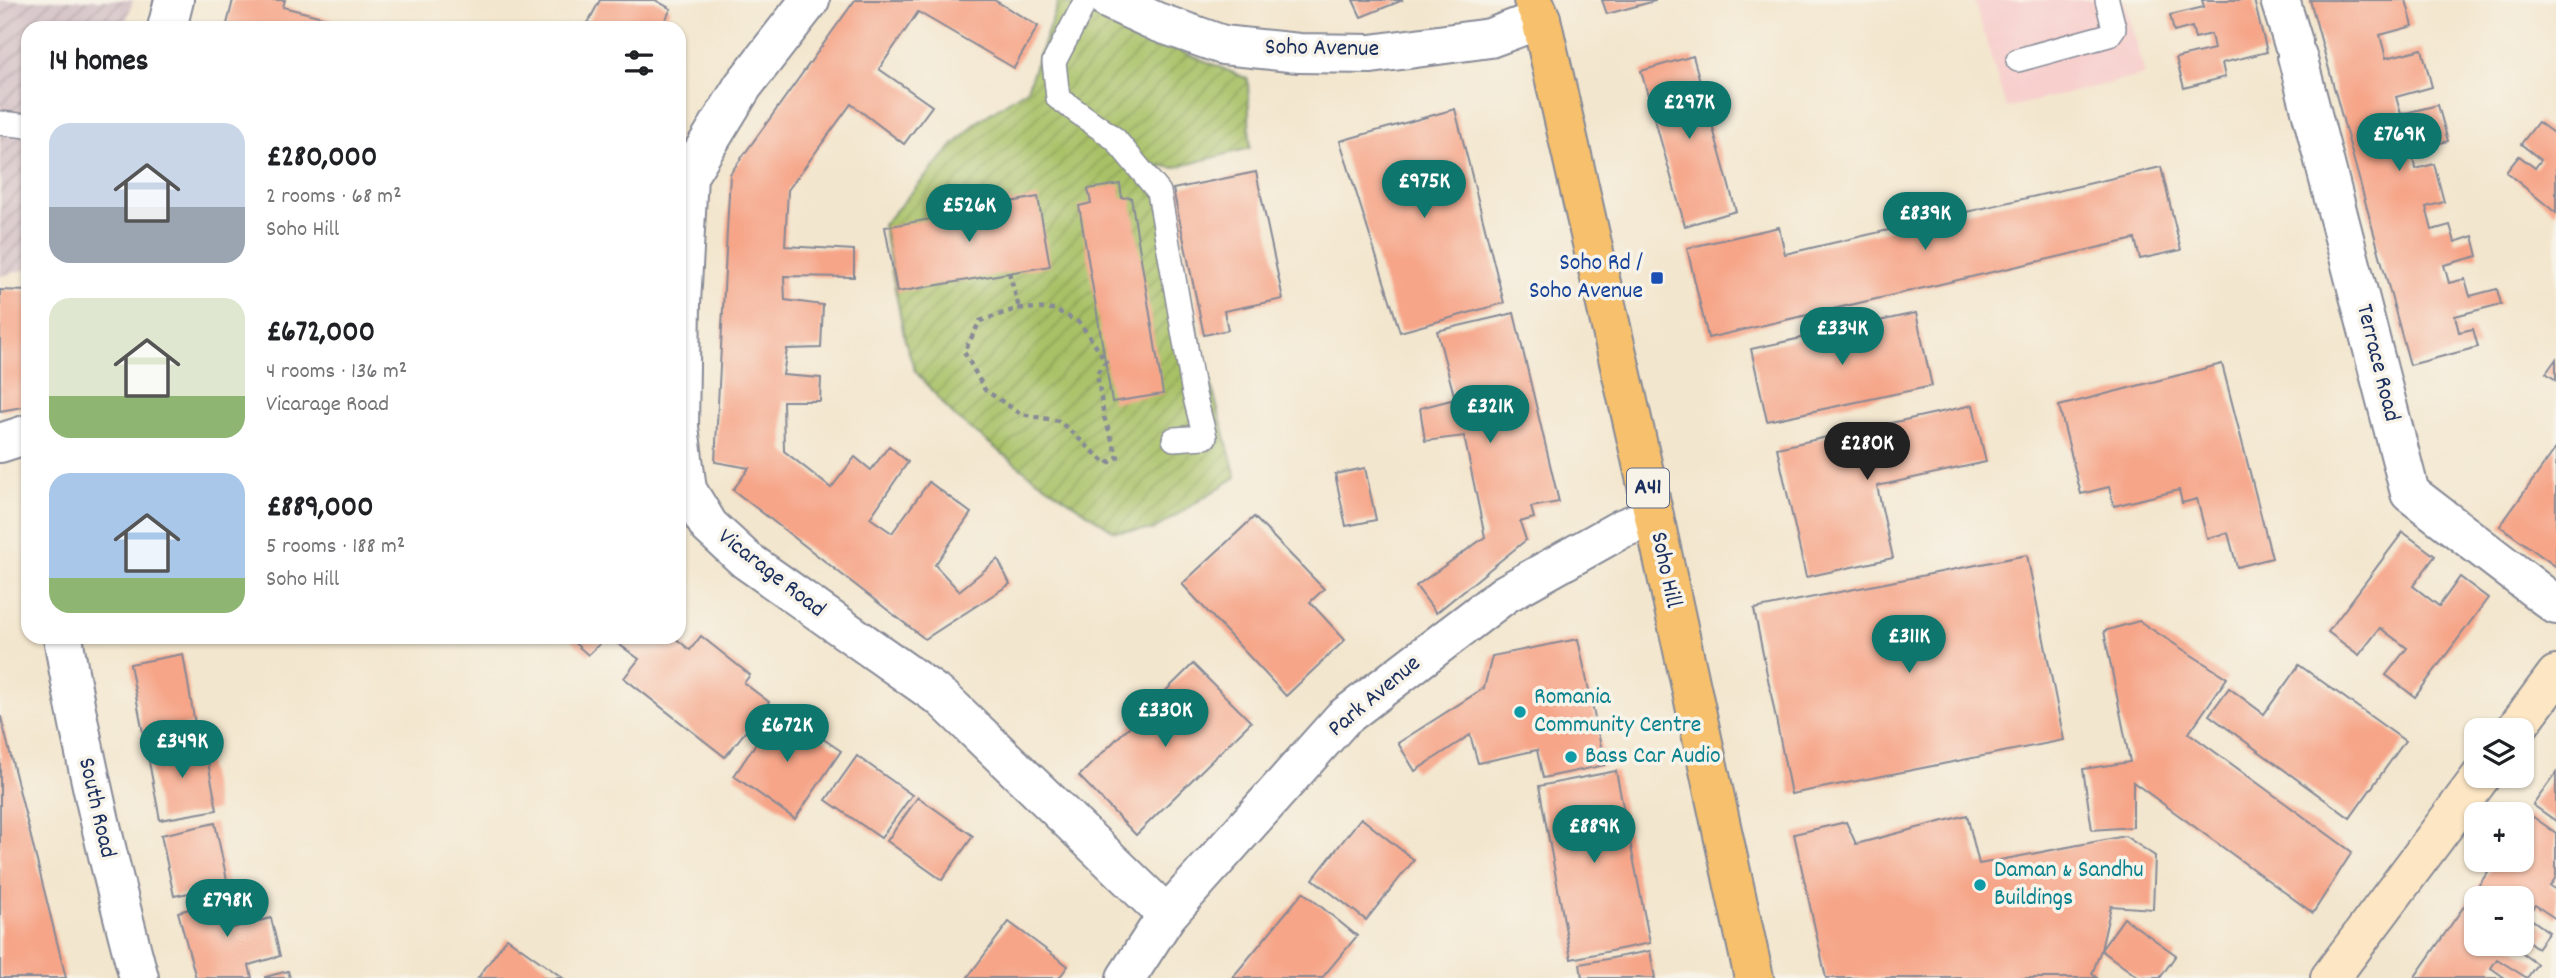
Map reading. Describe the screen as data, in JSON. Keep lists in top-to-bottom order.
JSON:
{
  "streets": {
    "highway": ["A41", "Soho Hill"],
    "street": [
      "Soho Avenue",
      "Terrace Road",
      "Vicarage Road",
      "Park Avenue",
      "South Road"
    ]
  },
  "crossings": [
    ["Soho Avenue", "Soho Hill"],
    ["Soho Hill", "Park Avenue"],
    ["Vicarage Road", "Park Avenue"]
  ],
  "places": {
    "transit": ["Soho Rd / Soho Avenue"],
    "other": ["Romania Community Centre", "Bass Car Audio", "Daman & Sandhu Buildings"]
  },
  "page": {
    "heading": "14 homes",
    "price": [
      "£297K",
      "£769K",
      "£975K",
      "£526K",
      "£839K",
      "£334K",
      "£321K",
      "£280K",
      "£311K",
      "£330K",
      "£672K",
      "£349K",
      "£889K",
      "£798K"
    ],
    "list": [
      {
        "name": "£280,000",
        "note": "2 rooms · 68 m² · Soho Hill"
      },
      {
        "name": "£672,000",
        "note": "4 rooms · 136 m² · Vicarage Road"
      },
      {
        "name": "£889,000",
        "note": "5 rooms · 188 m² · Soho Hill"
      }
    ],
    "map_buttons": ["+", "−"]
  }
}
